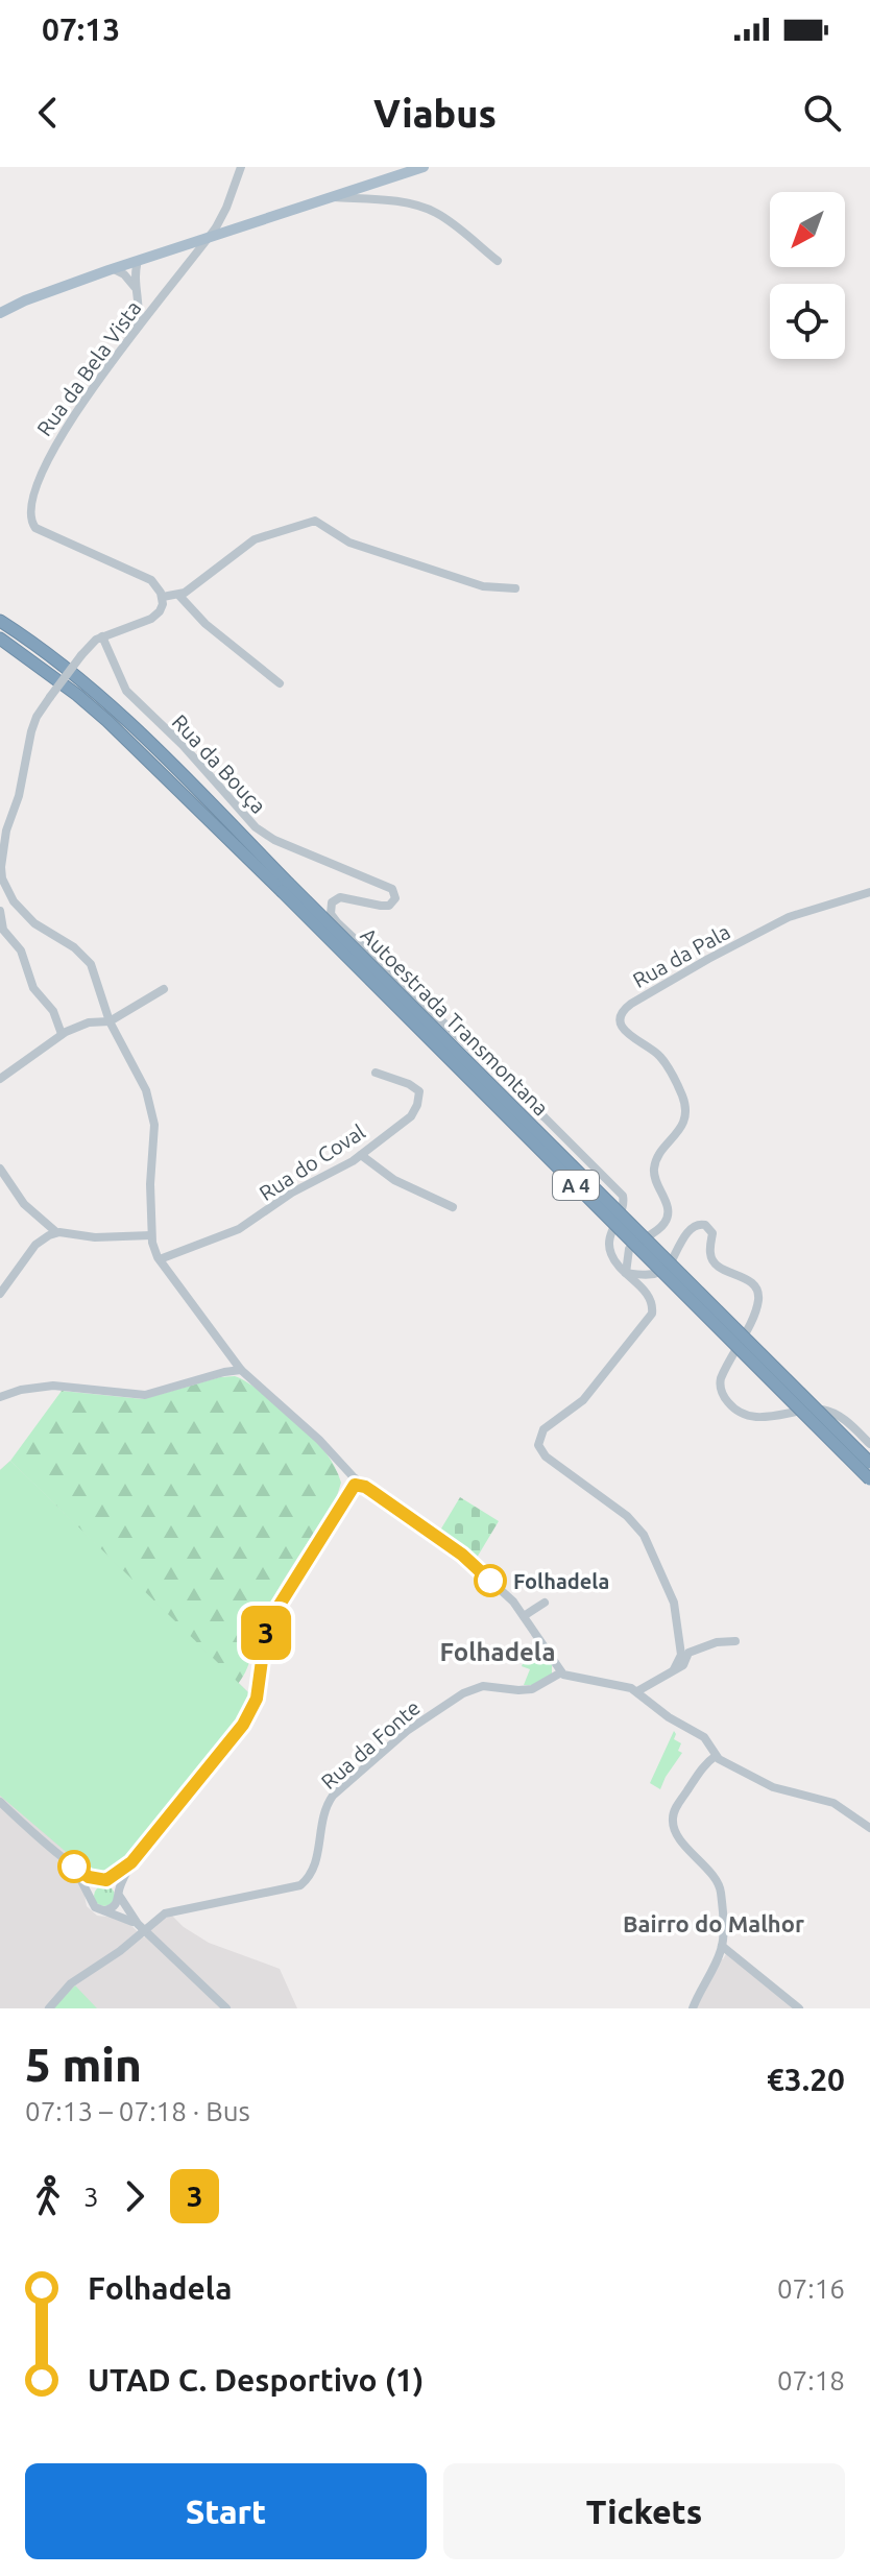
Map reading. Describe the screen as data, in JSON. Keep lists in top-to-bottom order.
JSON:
{
  "streets": {
    "highway": ["Autoestrada Transmontana", "A 4"],
    "street": [
      "Rua da Bela Vista",
      "Rua da Bouça",
      "Rua da Pala",
      "Rua do Coval",
      "Rua da Fonte"
    ]
  },
  "crossings": [
    ["Rua da Bouça", "Rua da Pala"]
  ],
  "districts": ["Folhadela", "Bairro do Malhor"],
  "places": ["Folhadela"],
  "lines": ["bus line 3"],
  "north": "bottom left",
  "page": {
    "status": "07:13",
    "header": "Viabus",
    "on_map": "3",
    "heading": ["5 min", "07:13 – 07:18 · Bus", "€3.20"],
    "legs": ["3", "3"],
    "list": [
      {
        "name": "Folhadela",
        "value": "07:16"
      },
      {
        "name": "UTAD C. Desportivo (1)",
        "value": "07:18"
      }
    ],
    "buttons": ["Start", "Tickets"]
  }
}
